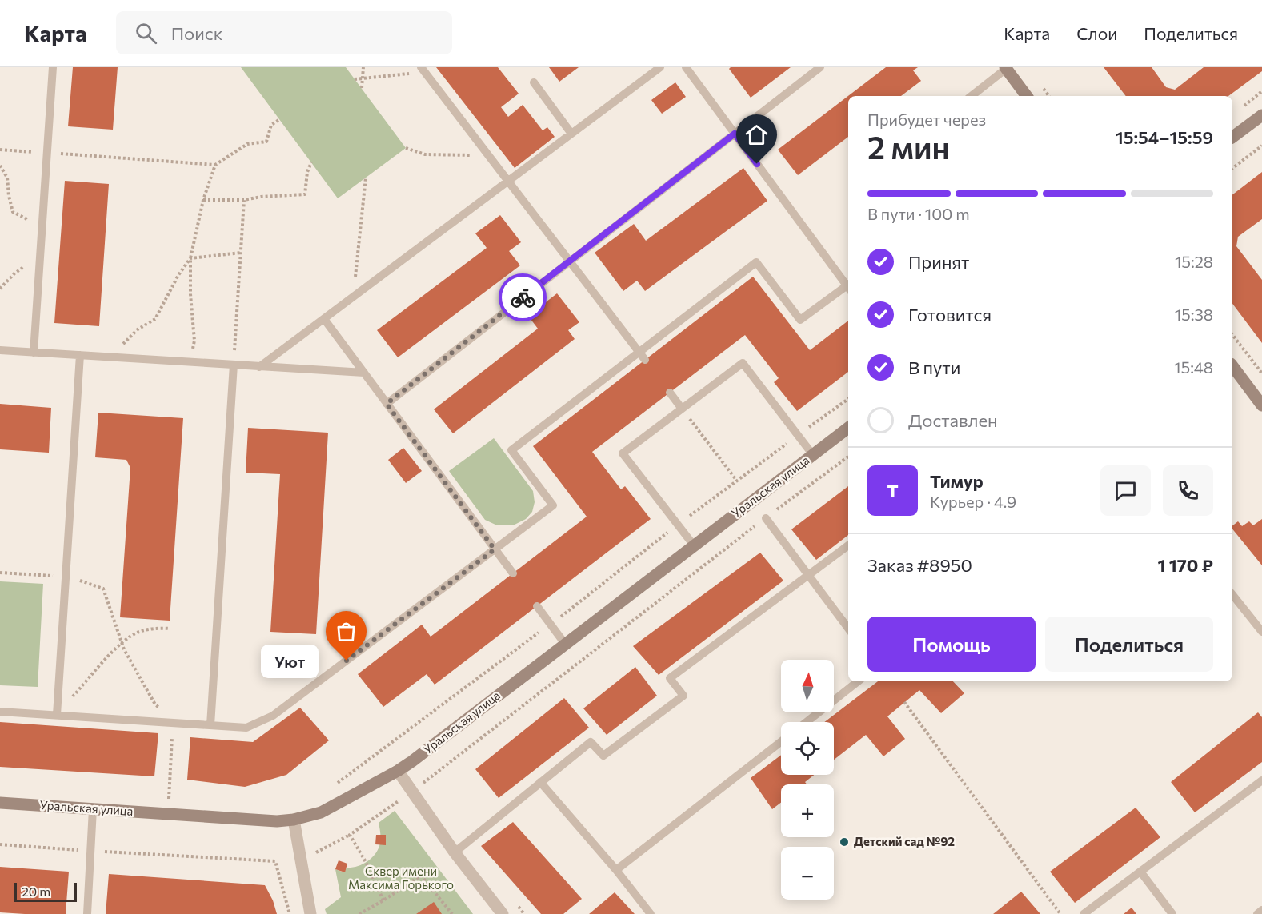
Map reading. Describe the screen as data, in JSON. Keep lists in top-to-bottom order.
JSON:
{
  "streets": {
    "street": ["Уральская улица"]
  },
  "parks": ["Сквер имени Максима Горького"],
  "places": ["Уют", "Детский сад №92"],
  "scale_bar": "20 m",
  "north": "top",
  "page": {
    "header": "Карта",
    "search": "Поиск",
    "nav": ["Карта", "Слои", "Поделиться"],
    "heading": ["2 мин", "Прибудет через", "15:54–15:59"],
    "panel": [
      "Тимур",
      "Курьер · 4.9",
      "Заказ #8950",
      "1 170 ₽"
    ],
    "bar": "В пути · 100 m",
    "list": [
      ["Принят", "15:28"],
      ["Готовится", "15:38"],
      ["В пути", "15:48"],
      "Доставлен"
    ],
    "round": "Т",
    "buttons": ["Помощь", "Поделиться"],
    "bubble": "Уют",
    "map_buttons": ["+", "−"],
    "scale": "20 m"
  }
}
